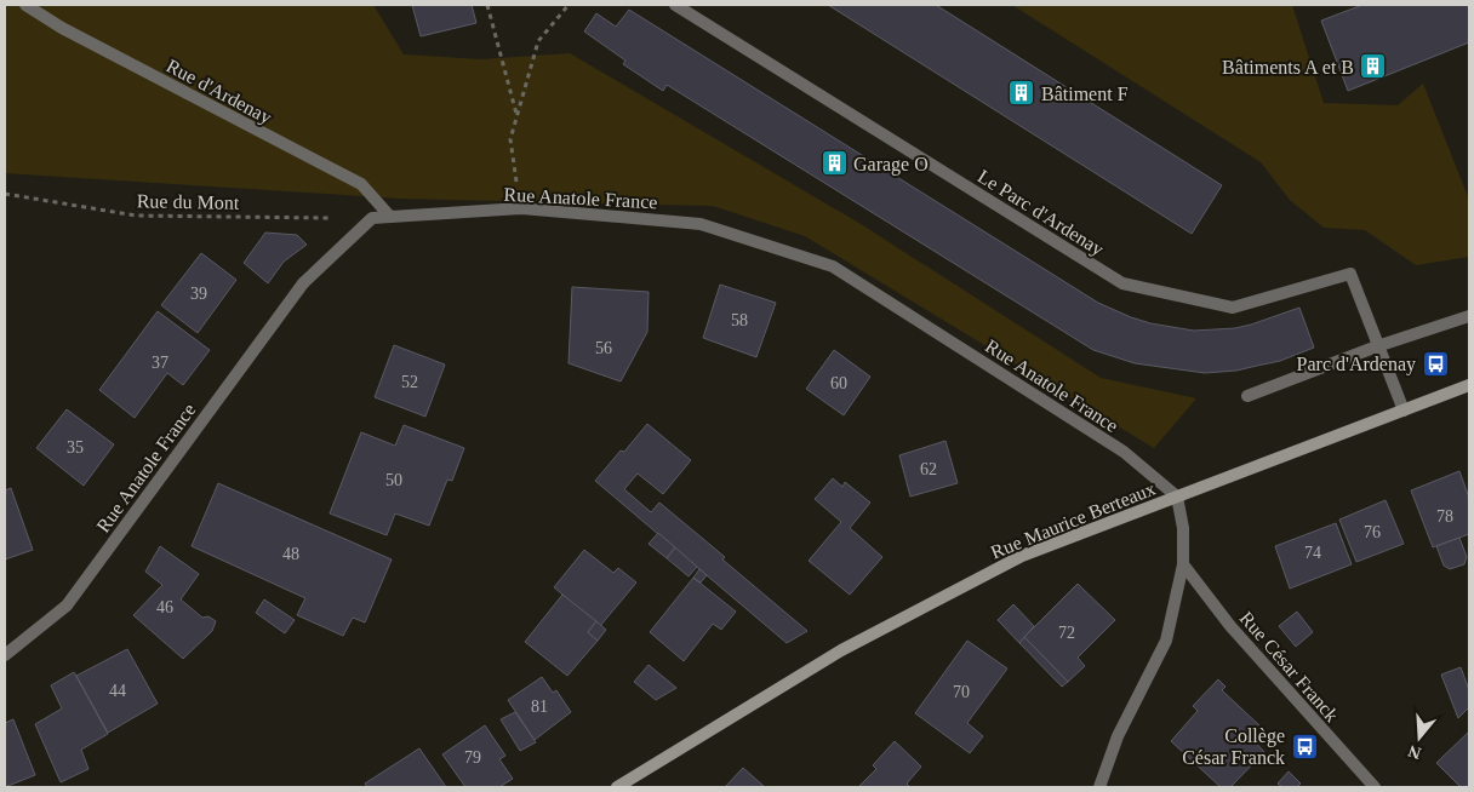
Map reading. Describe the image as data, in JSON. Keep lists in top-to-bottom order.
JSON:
{
  "streets": {
    "main road": ["Rue Maurice Berteaux"],
    "street": [
      "Rue d'Ardenay",
      "Rue Anatole France",
      "Le Parc d'Ardenay",
      "Rue César Franck"
    ],
    "path": ["Rue du Mont"]
  },
  "crossings": [
    ["Rue d'Ardenay", "Rue Anatole France"],
    ["Rue Anatole France", "Rue du Mont"],
    ["Rue Anatole France", "Rue Maurice Berteaux"]
  ],
  "places": {
    "building": ["Bâtiments A et B", "Bâtiment F", "Garage O"],
    "bus stop": ["Parc d'Ardenay", "Collège César Franck"]
  },
  "house_numbers": [
    "39",
    "58",
    "56",
    "37",
    "52",
    "60",
    "35",
    "62",
    "50",
    "78",
    "76",
    "74",
    "48",
    "46",
    "72",
    "44",
    "70",
    "81",
    "79"
  ],
  "north": "bottom"
}
